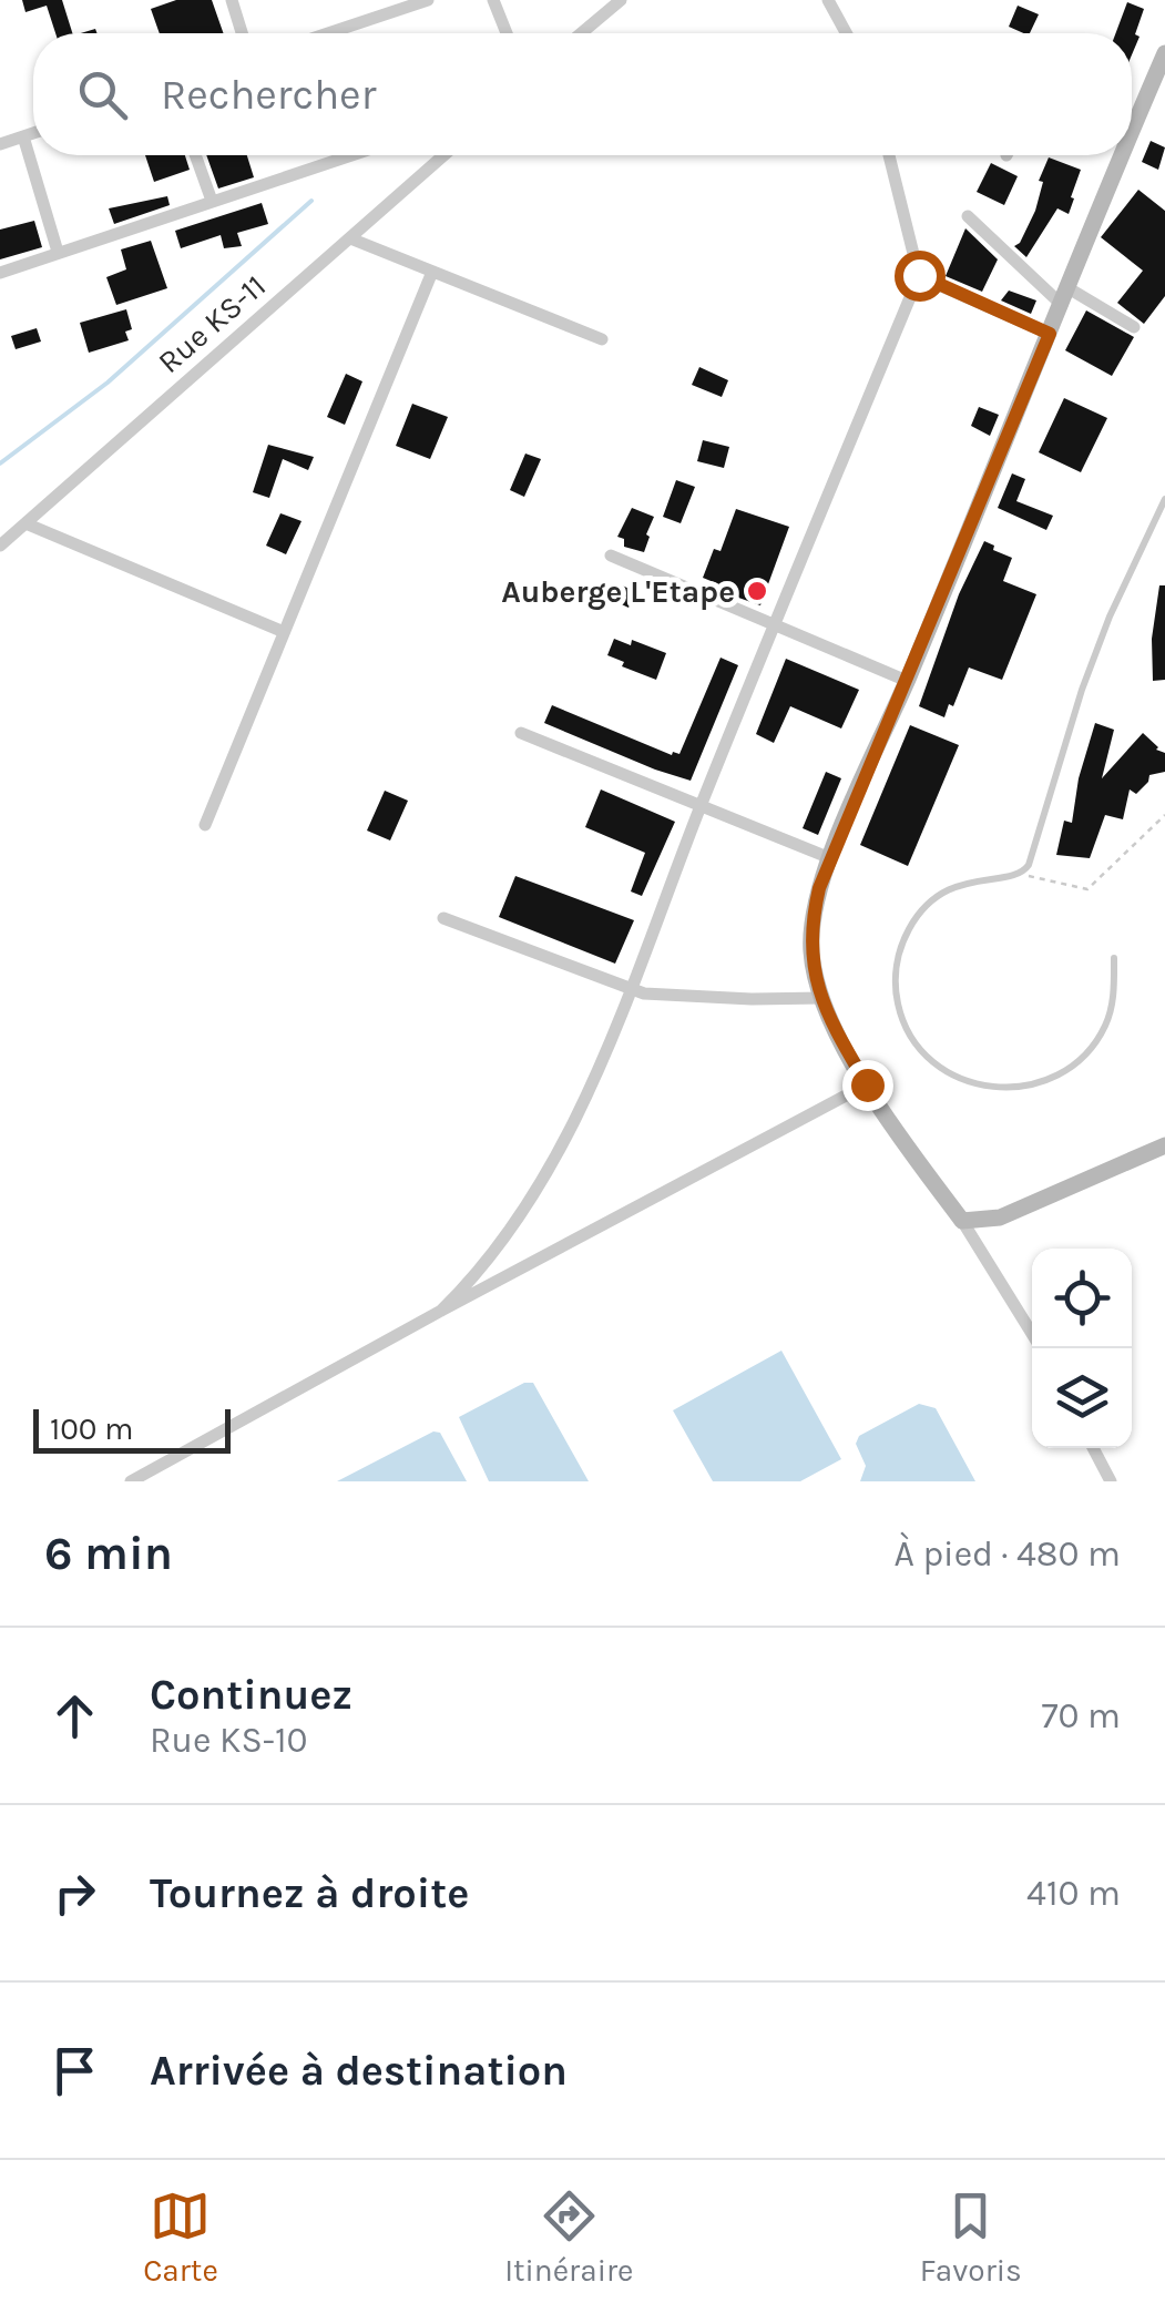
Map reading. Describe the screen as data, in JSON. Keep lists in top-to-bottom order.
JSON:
{
  "streets": {
    "street": ["Rue KS-11"]
  },
  "places": ["Auberge L'Etape"],
  "scale_bar": "100 m",
  "page": {
    "search": "Rechercher",
    "scale": "100 m",
    "heading": ["6 min", "À pied · 480 m"],
    "list": [
      ["Continuez", "Rue KS-10", "70 m"],
      ["Tournez à droite", "410 m"],
      "Arrivée à destination"
    ],
    "nav": ["Carte", "Itinéraire", "Favoris"]
  }
}
